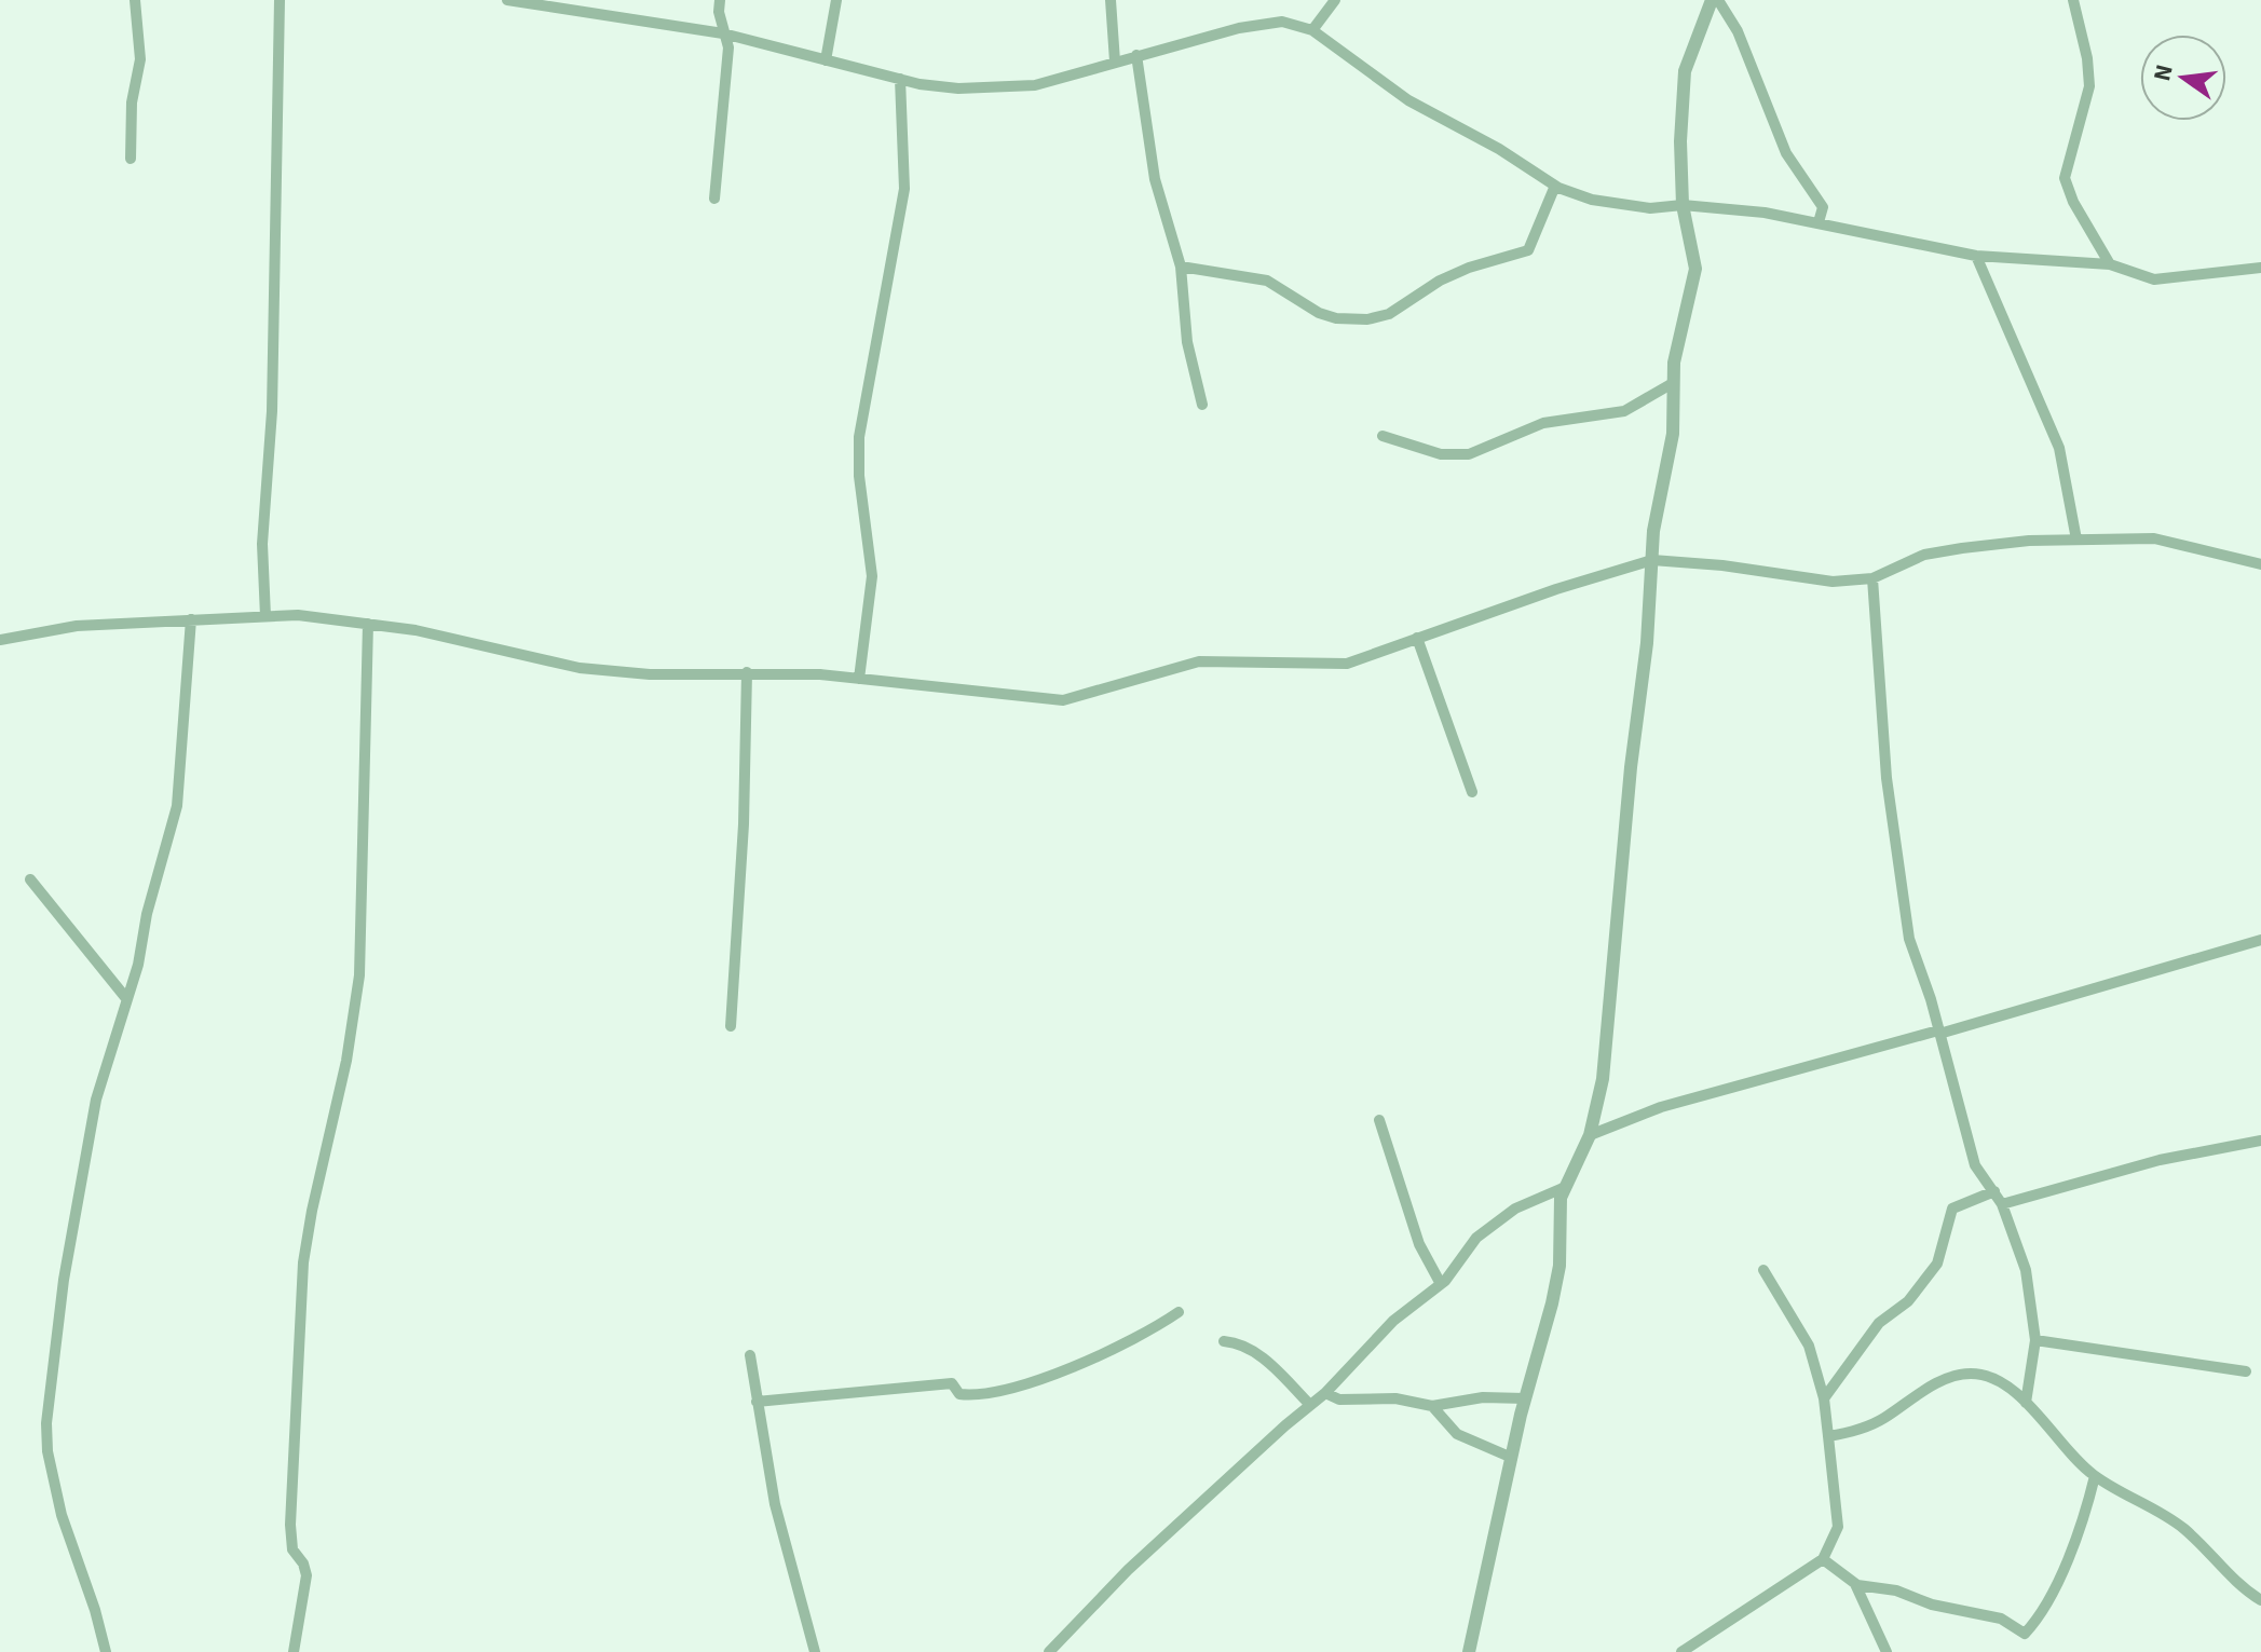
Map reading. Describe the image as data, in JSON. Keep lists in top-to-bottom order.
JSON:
{
  "north": "left"
}
